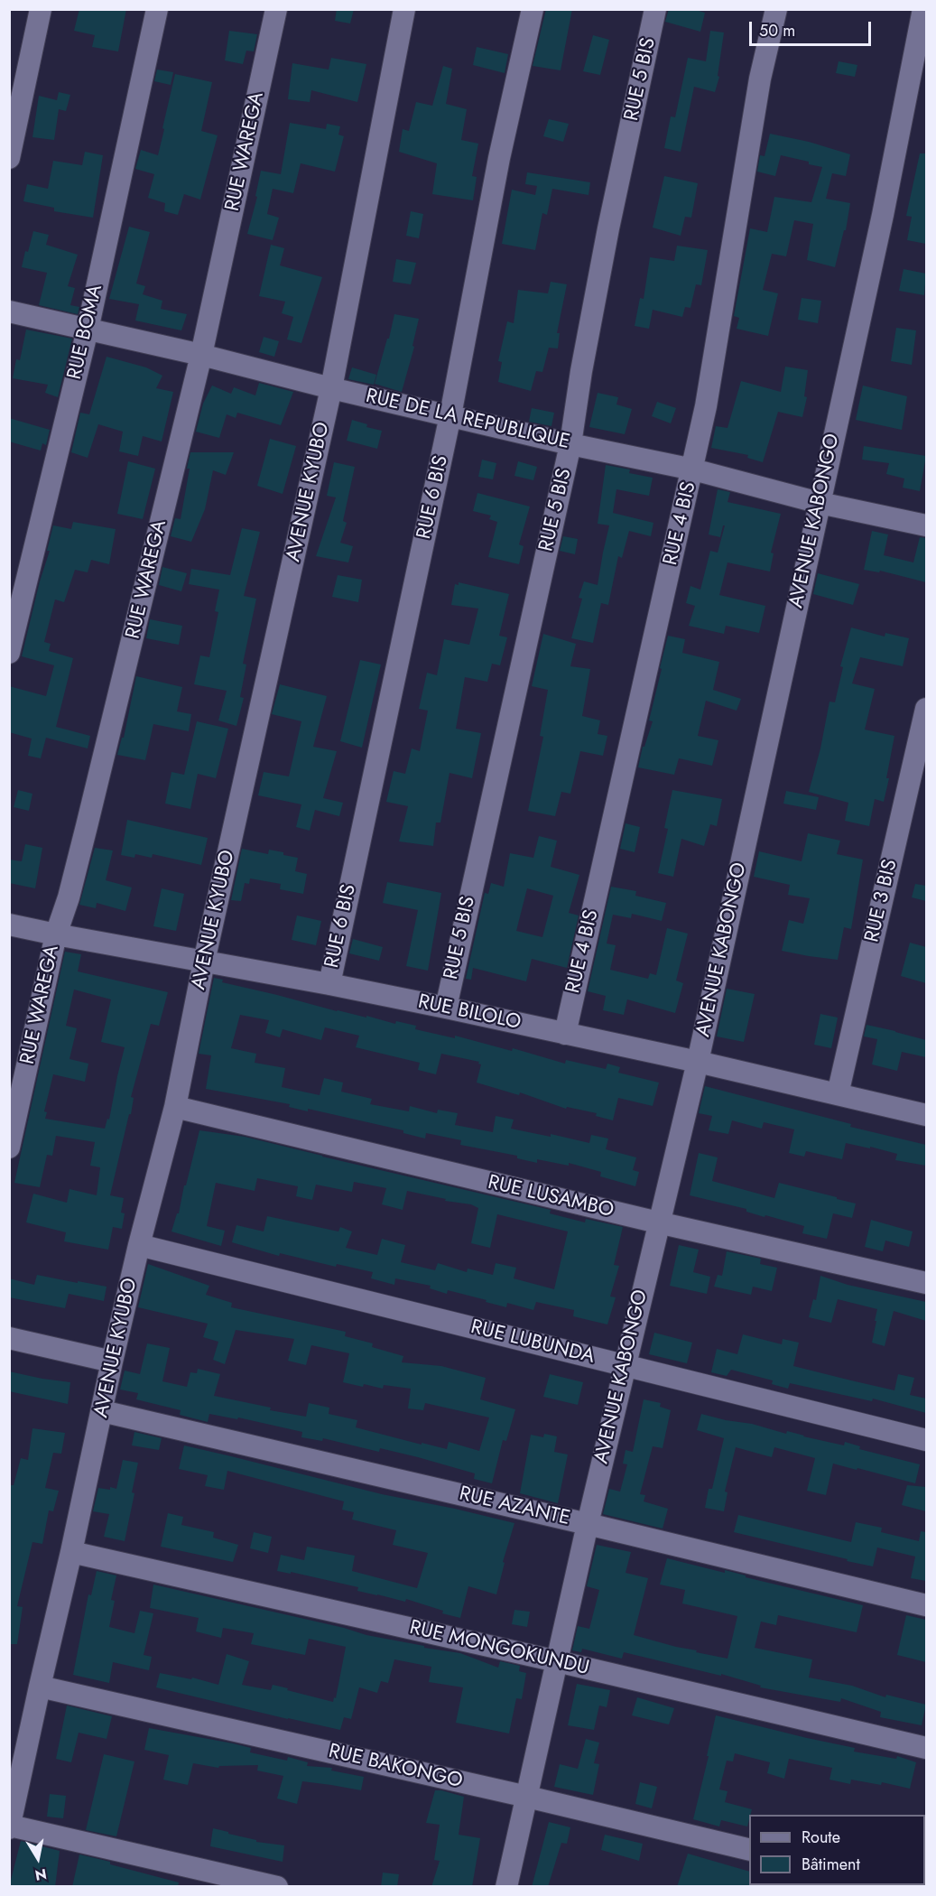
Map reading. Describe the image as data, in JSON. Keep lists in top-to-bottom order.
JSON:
{
  "streets": {
    "street": [
      "RUE 5 BIS",
      "RUE WAREGA",
      "RUE BOMA",
      "RUE DE LA REPUBLIQUE",
      "AVENUE KYUBO",
      "RUE 6 BIS",
      "AVENUE KABONGO",
      "RUE 4 BIS",
      "RUE 3 BIS",
      "RUE BILOLO",
      "RUE LUSAMBO",
      "RUE LUBUNDA",
      "RUE AZANTE",
      "RUE MONGOKUNDU",
      "RUE BAKONGO"
    ]
  },
  "crossings": [
    ["RUE 5 BIS", "RUE DE LA REPUBLIQUE"],
    ["RUE 5 BIS", "RUE BILOLO"],
    ["RUE WAREGA", "RUE DE LA REPUBLIQUE"],
    ["RUE WAREGA", "RUE BILOLO"],
    ["RUE BOMA", "RUE DE LA REPUBLIQUE"],
    ["RUE DE LA REPUBLIQUE", "AVENUE KYUBO"],
    ["RUE DE LA REPUBLIQUE", "RUE 6 BIS"],
    ["RUE DE LA REPUBLIQUE", "AVENUE KABONGO"],
    ["RUE DE LA REPUBLIQUE", "RUE 4 BIS"],
    ["AVENUE KYUBO", "RUE BILOLO"],
    ["AVENUE KYUBO", "RUE LUSAMBO"],
    ["AVENUE KYUBO", "RUE LUBUNDA"],
    ["AVENUE KYUBO", "RUE AZANTE"],
    ["AVENUE KYUBO", "RUE MONGOKUNDU"],
    ["AVENUE KYUBO", "RUE BAKONGO"],
    ["RUE 6 BIS", "RUE BILOLO"],
    ["AVENUE KABONGO", "RUE BILOLO"],
    ["AVENUE KABONGO", "RUE LUSAMBO"],
    ["AVENUE KABONGO", "RUE LUBUNDA"],
    ["AVENUE KABONGO", "RUE AZANTE"],
    ["AVENUE KABONGO", "RUE MONGOKUNDU"],
    ["AVENUE KABONGO", "RUE BAKONGO"],
    ["RUE 4 BIS", "RUE BILOLO"],
    ["RUE 3 BIS", "RUE BILOLO"]
  ],
  "legend": ["Route", "Bâtiment"],
  "scale_bar": "50 m",
  "north": "bottom"
}
